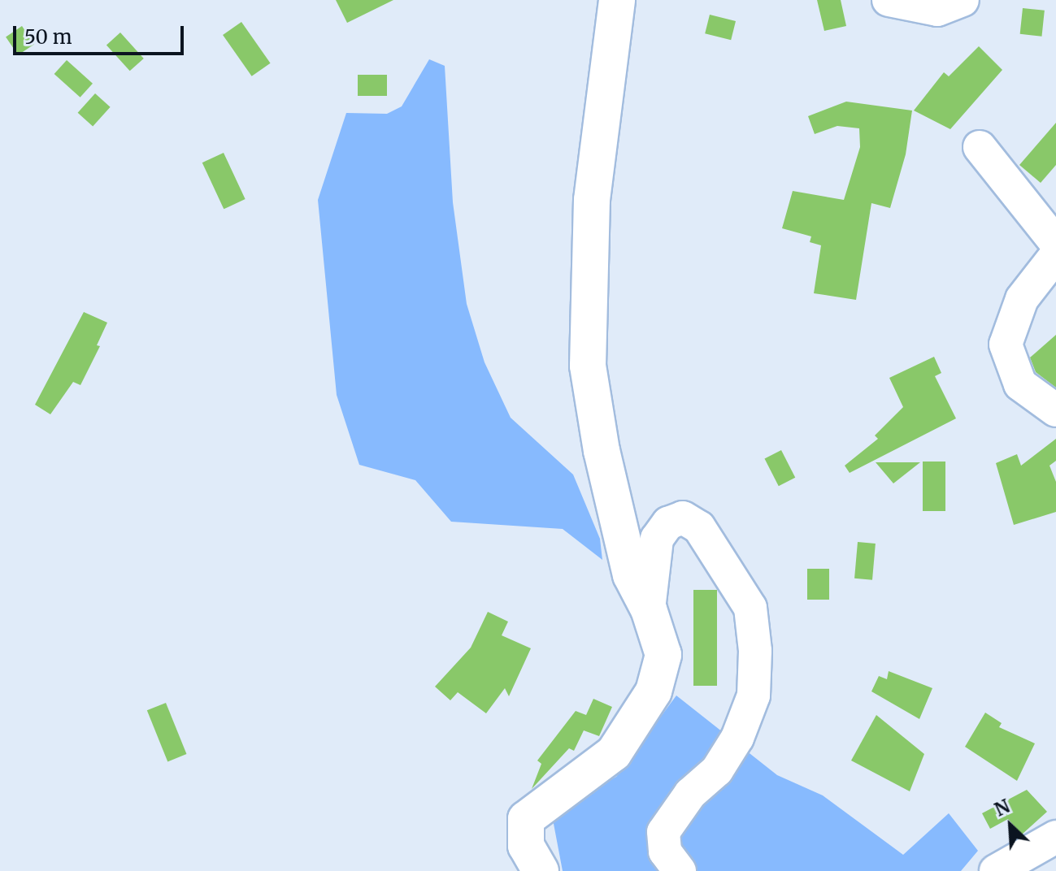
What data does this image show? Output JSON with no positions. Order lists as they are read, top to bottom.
{
  "scale_bar": "50 m",
  "north": "top left"
}
